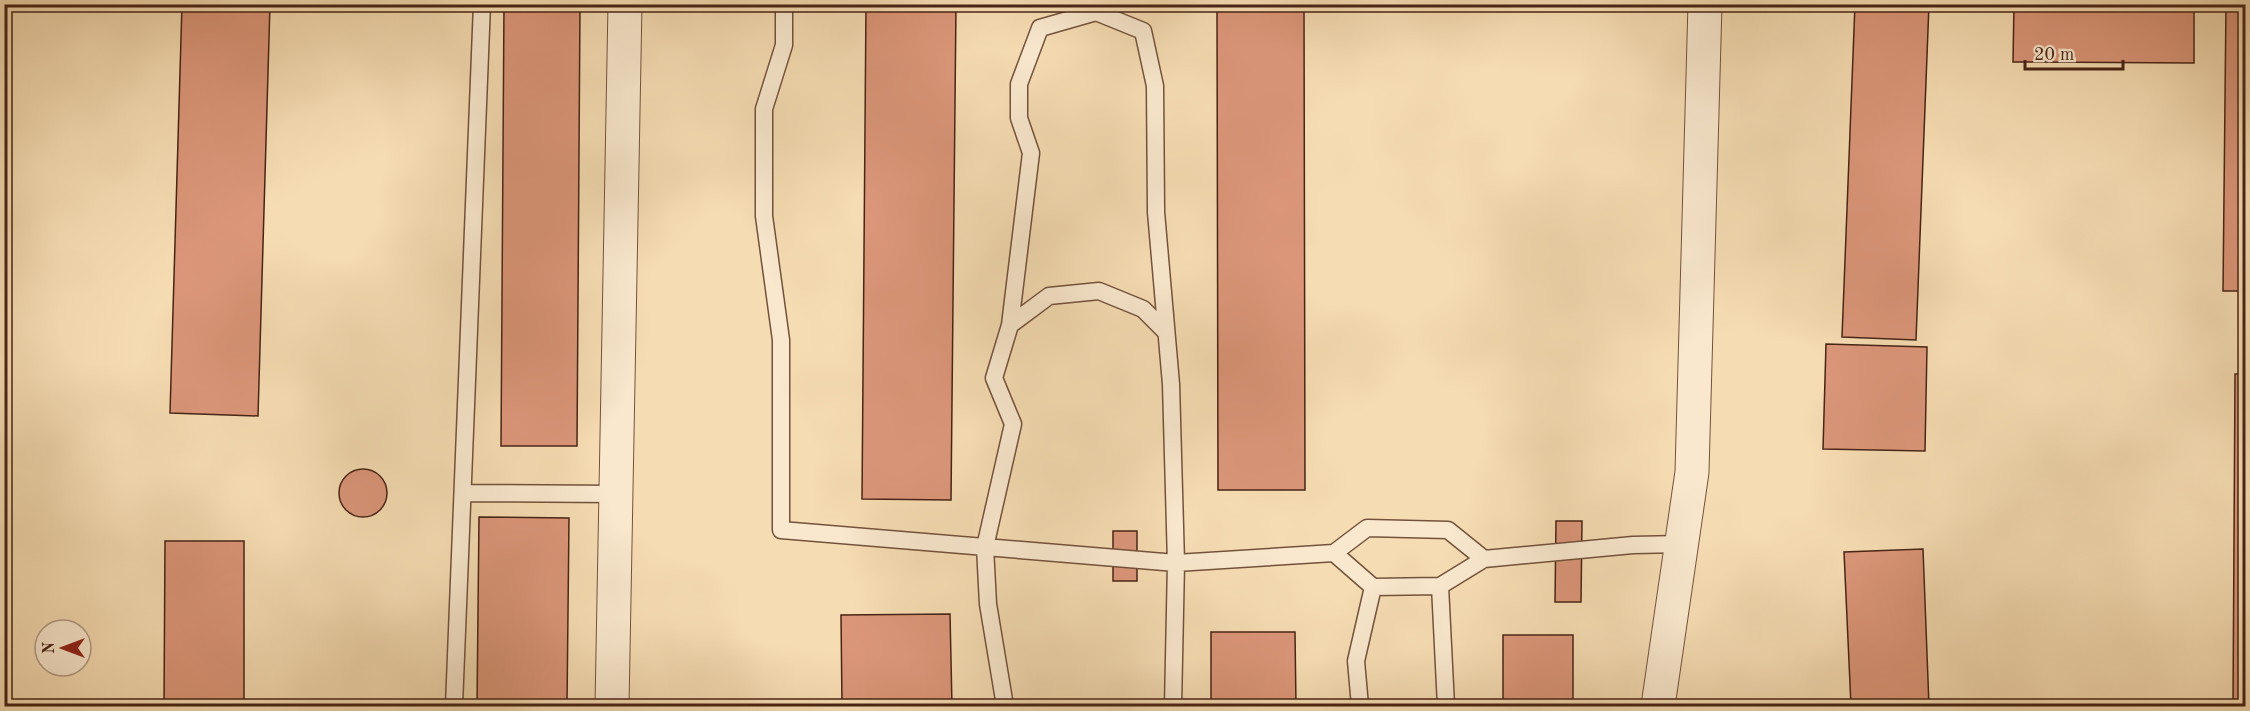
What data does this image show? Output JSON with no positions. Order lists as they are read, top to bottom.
{
  "scale_bar": "20 m",
  "north": "left"
}
